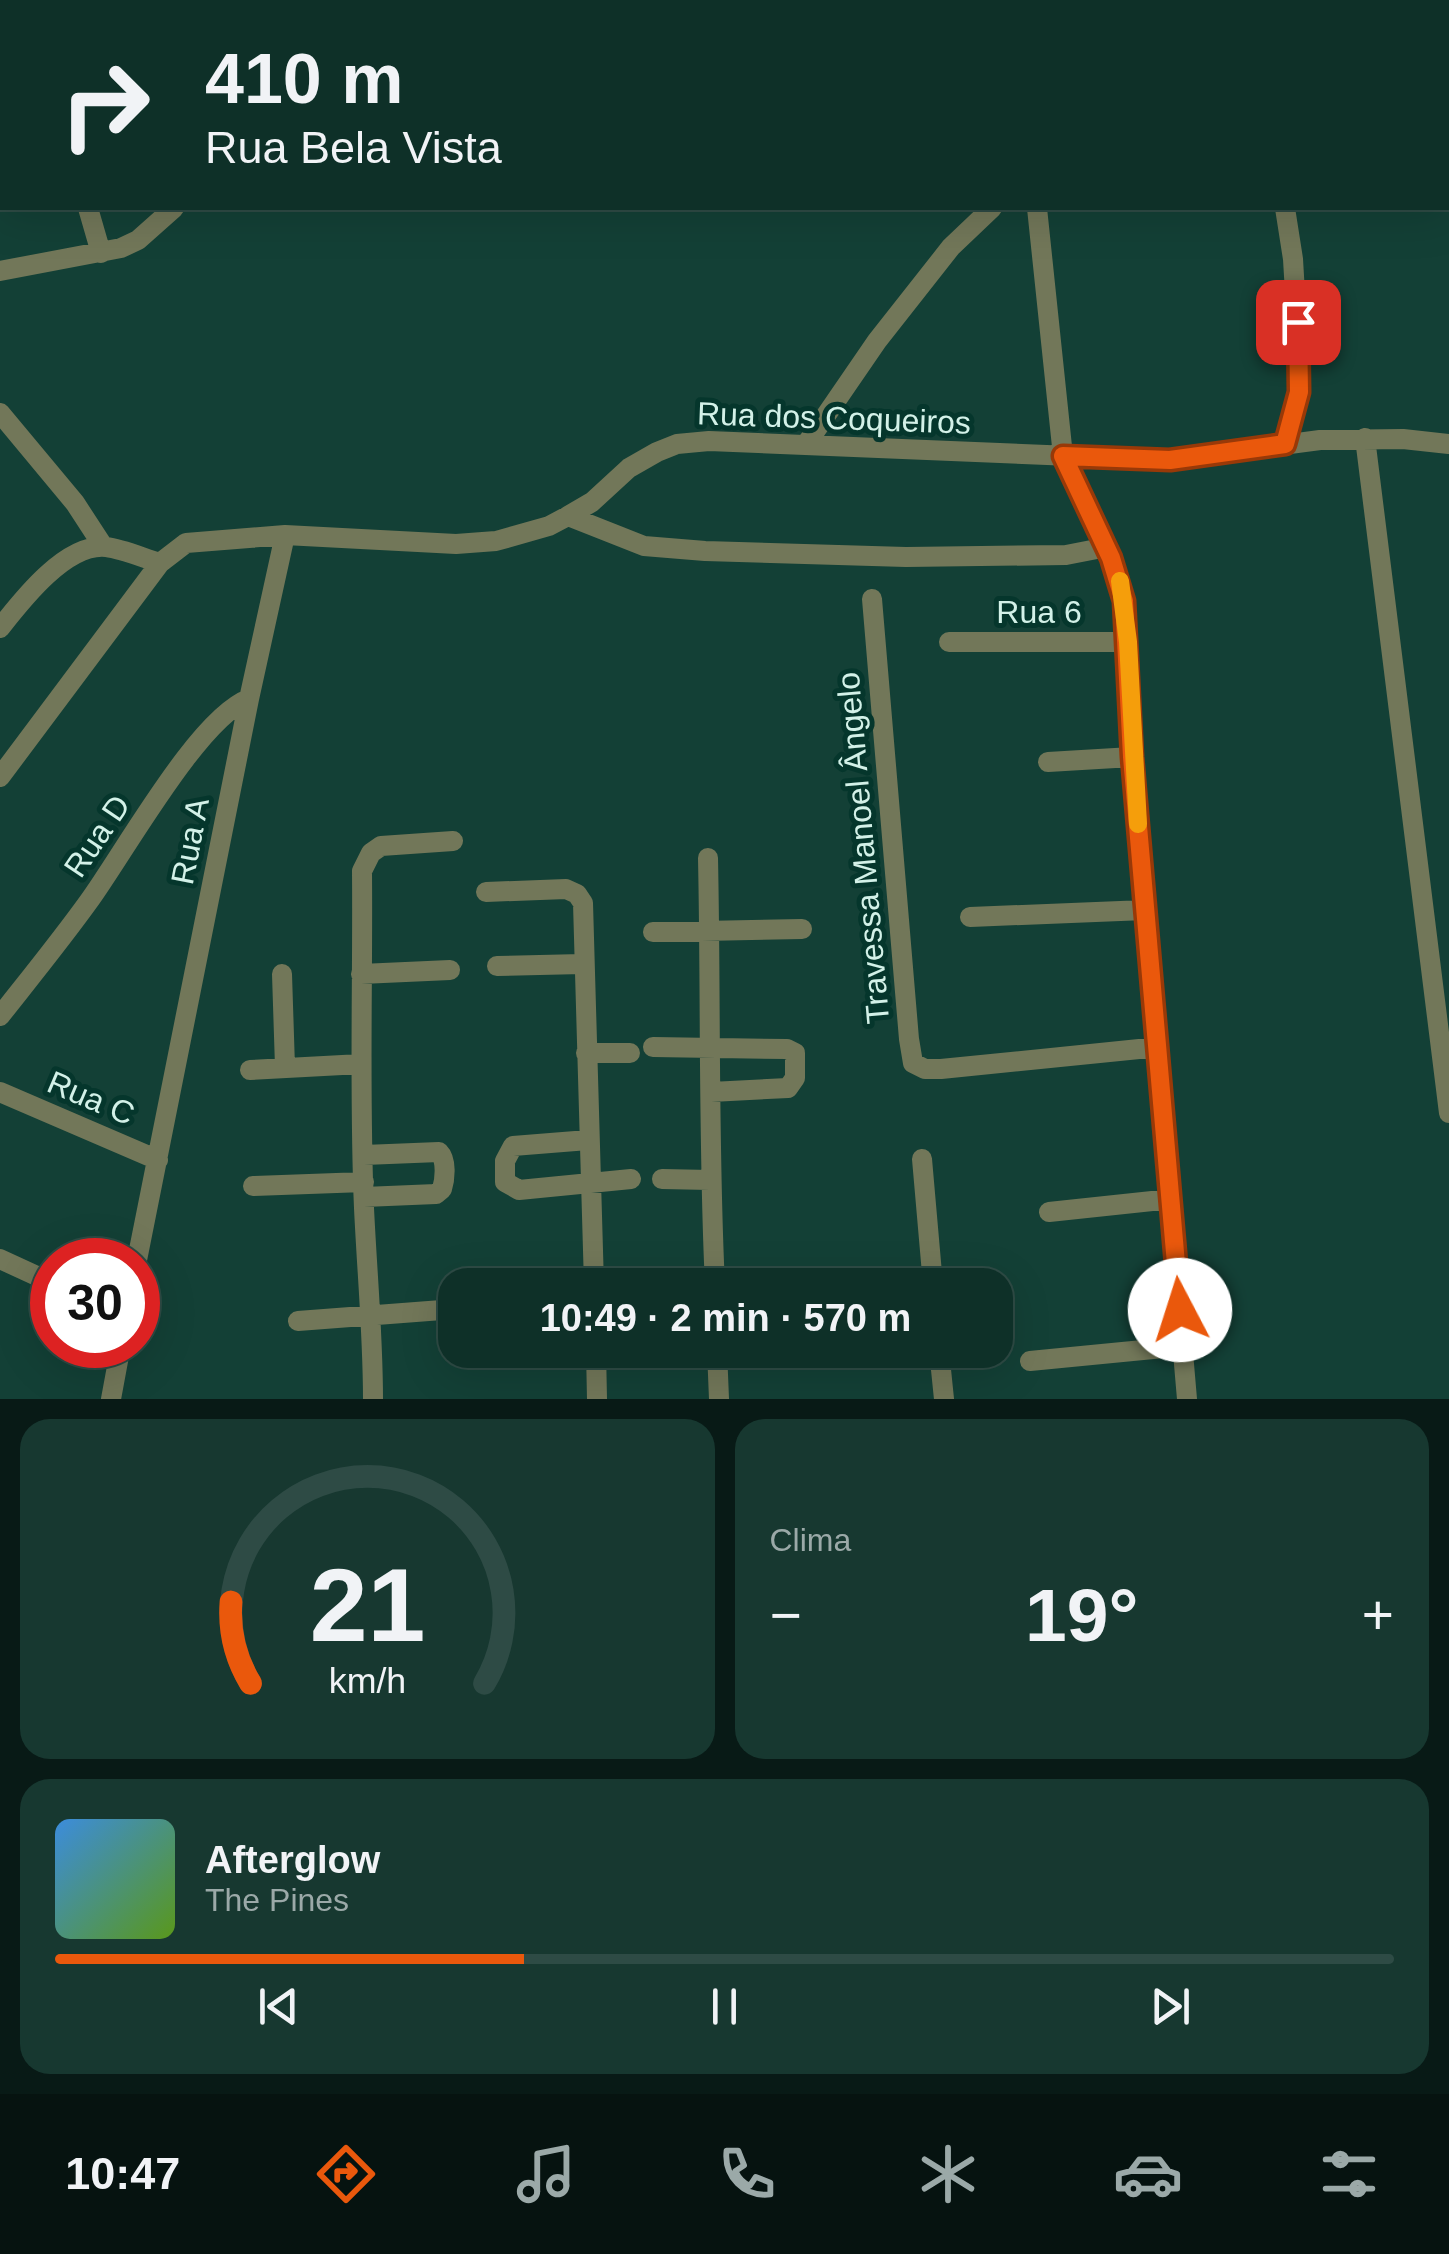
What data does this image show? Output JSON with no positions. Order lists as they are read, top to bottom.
{
  "streets": {
    "street": [
      "Rua dos Coqueiros",
      "Rua 6",
      "Rua D",
      "Rua A",
      "Travessa Manoel Ângelo",
      "Rua C"
    ]
  },
  "crossings": [
    ["Rua dos Coqueiros", "Rua A"],
    ["Rua D", "Rua A"],
    ["Rua A", "Rua C"]
  ],
  "page": {
    "turn": ["410 m", "Rua Bela Vista"],
    "limit": "30",
    "trip": "10:49 · 2 min · 570 m",
    "tile": "Clima",
    "heat": ["−", "19°", "+"],
    "song": ["Afterglow", "The Pines"],
    "tabs": "10:47",
    "gauge": ["21", "km/h"]
  }
}
